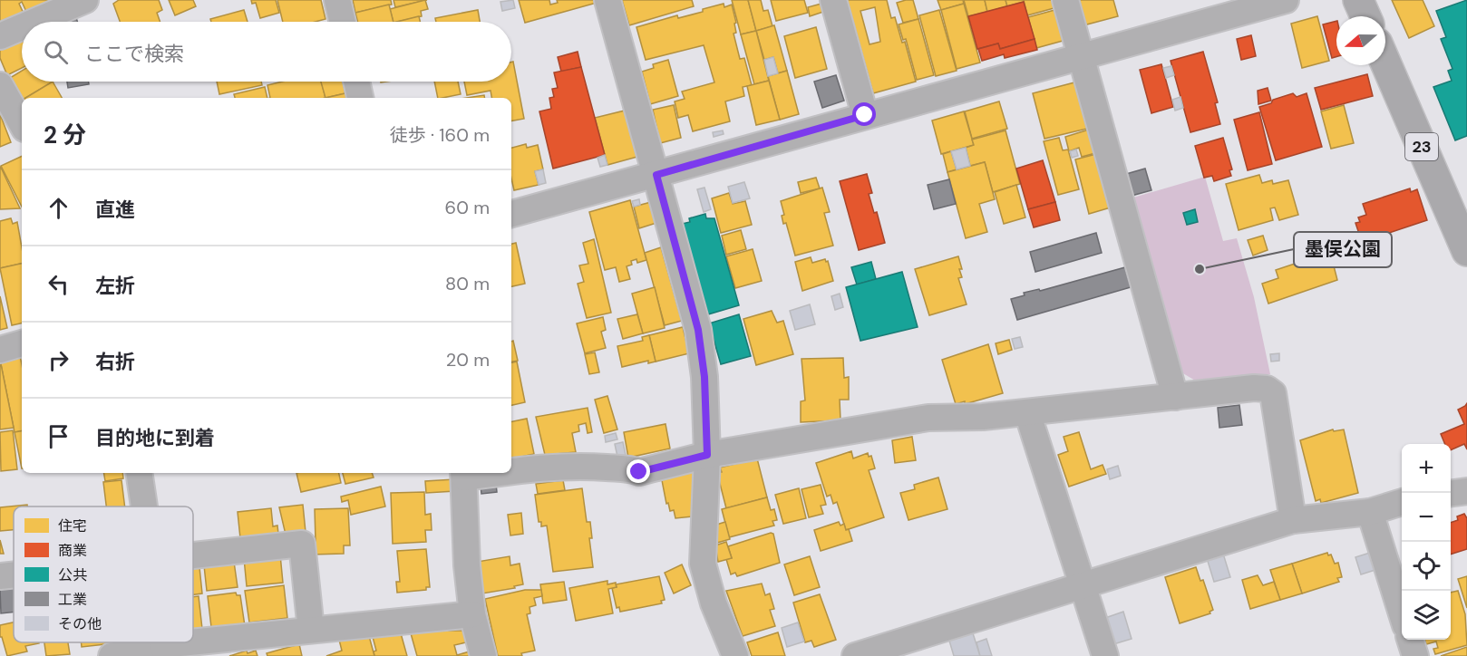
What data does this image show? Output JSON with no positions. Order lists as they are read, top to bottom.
{
  "streets": {
    "main road": ["23"]
  },
  "places": ["墨俣公園"],
  "legend": [
    "住宅",
    "商業",
    "公共",
    "工業",
    "その他"
  ],
  "north": "left",
  "page": {
    "search": "ここで検索",
    "heading": ["2 分", "徒歩 · 160 m"],
    "list": [
      ["直進", "60 m"],
      ["左折", "80 m"],
      ["右折", "20 m"],
      "目的地に到着"
    ],
    "map_buttons": ["+", "−"]
  }
}
